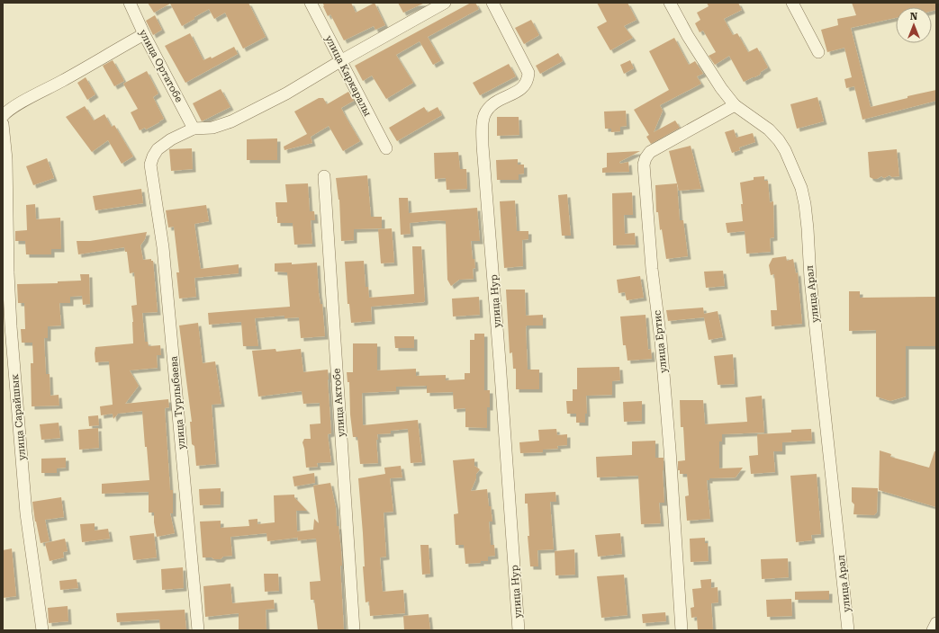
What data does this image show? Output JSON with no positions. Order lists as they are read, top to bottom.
{
  "streets": {
    "street": [
      "улица Ортатобе",
      "улица Каркаралы",
      "улица Арал",
      "улица Нур",
      "улица Ертис",
      "улица Турлыбаева",
      "улица Актобе",
      "улица Сарайшык"
    ]
  },
  "crossings": [
    ["улица Ортатобе", "улица Турлыбаева"],
    ["улица Арал", "улица Ертис"]
  ],
  "north": "top"
}
